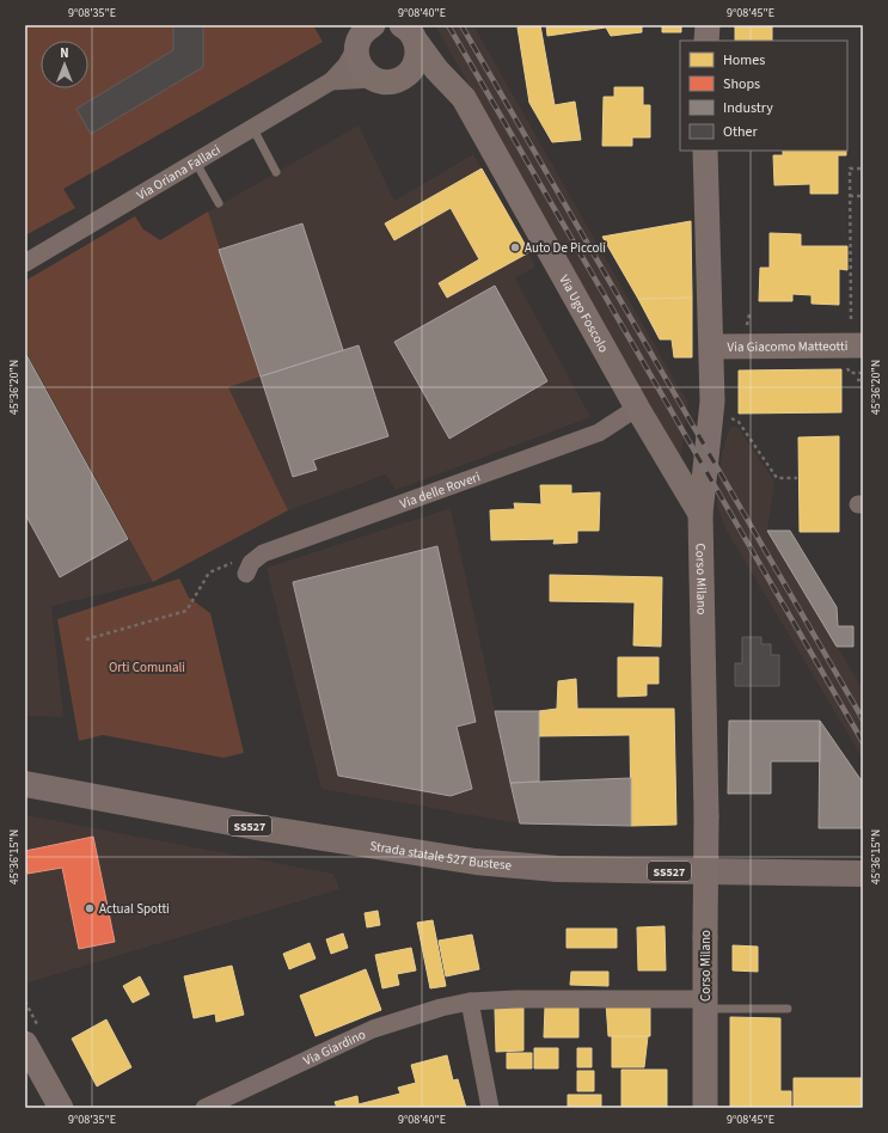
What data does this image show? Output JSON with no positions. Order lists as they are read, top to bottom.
{
  "streets": {
    "main road": ["SS527", "Strada statale 527 Bustese"],
    "street": [
      "Via Oriana Fallaci",
      "Via Ugo Foscolo",
      "Via Giacomo Matteotti",
      "Via delle Roveri",
      "Corso Milano",
      "Via Giardino"
    ]
  },
  "crossings": [
    ["Via Ugo Foscolo", "Via delle Roveri"],
    ["Via Ugo Foscolo", "Corso Milano"],
    ["Via Giacomo Matteotti", "Corso Milano"],
    ["Corso Milano", "Via Giardino"]
  ],
  "parks": ["Orti Comunali"],
  "places": ["Auto De Piccoli", "Actual Spotti"],
  "legend": [
    "Homes",
    "Shops",
    "Industry",
    "Other"
  ],
  "north": "top",
  "coordinates": [
    "9°08'35\"E",
    "9°08'40\"E",
    "9°08'45\"E",
    "45°36'20\"N",
    "45°36'15\"N"
  ]
}
